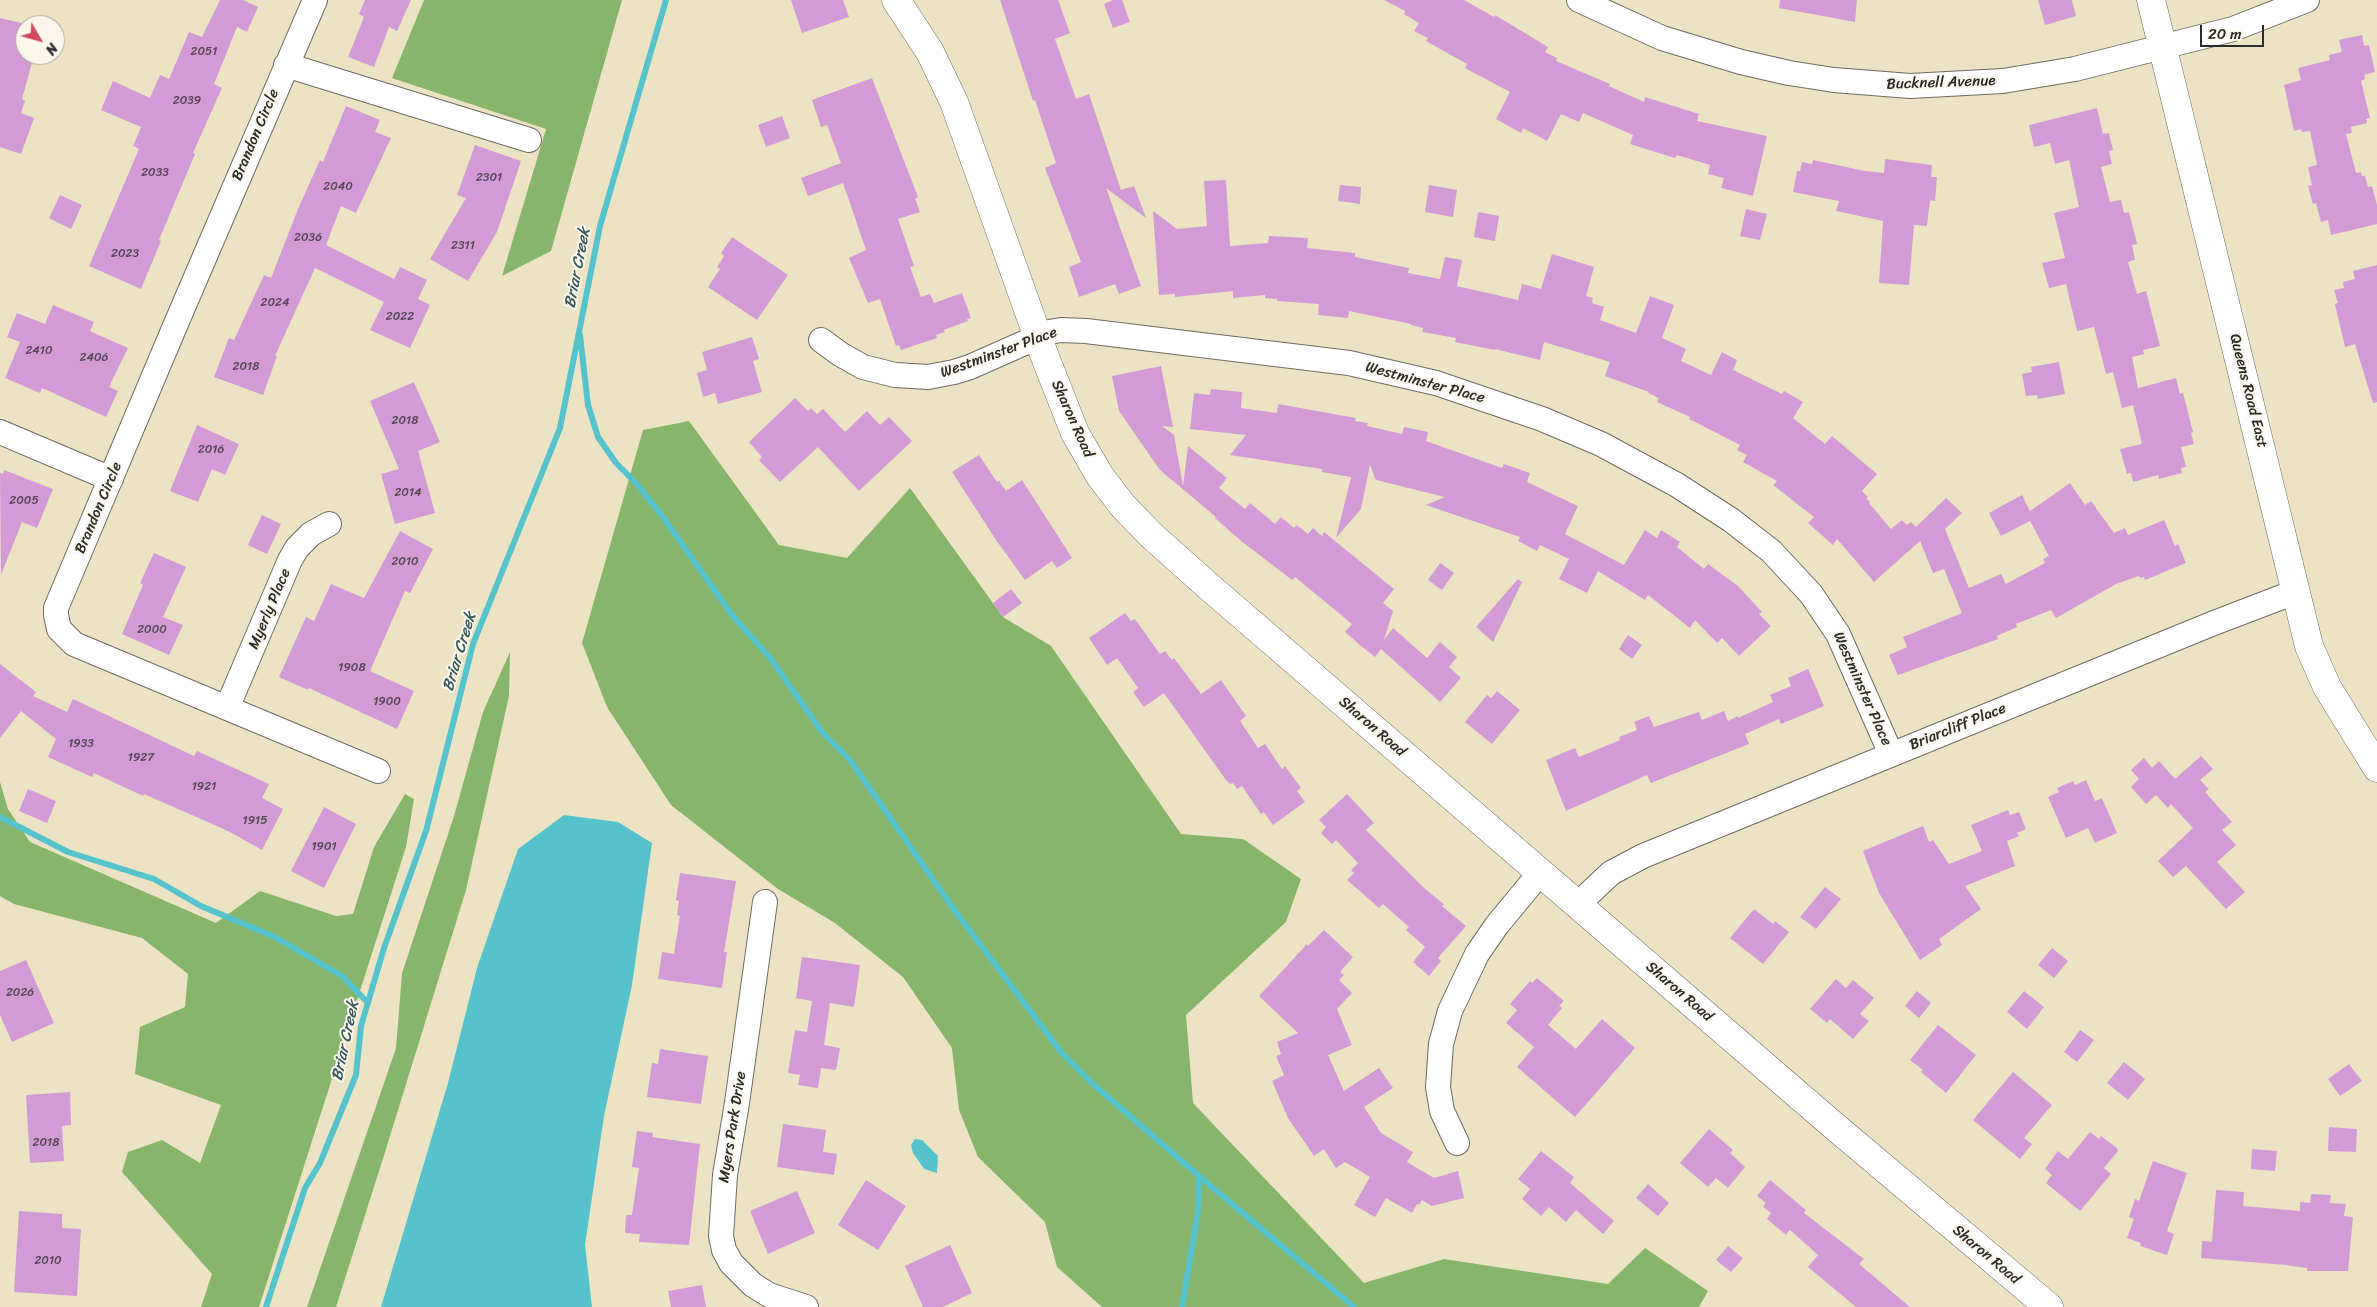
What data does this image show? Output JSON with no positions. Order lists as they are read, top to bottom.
{
  "streets": {
    "street": [
      "Bucknell Avenue",
      "Brandon Circle",
      "Westminster Place",
      "Queens Road East",
      "Sharon Road",
      "Myerly Place",
      "Briarcliff Place",
      "Myers Park Drive"
    ]
  },
  "crossings": [
    ["Bucknell Avenue", "Queens Road East"],
    ["Brandon Circle", "Myerly Place"],
    ["Westminster Place", "Sharon Road"],
    ["Westminster Place", "Briarcliff Place"],
    ["Queens Road East", "Briarcliff Place"],
    ["Sharon Road", "Briarcliff Place"]
  ],
  "water": ["Briar Creek"],
  "house_numbers": [
    "2051",
    "2039",
    "2033",
    "2301",
    "2040",
    "2036",
    "2311",
    "2023",
    "2024",
    "2022",
    "2410",
    "2406",
    "2018",
    "2018",
    "2016",
    "2014",
    "2005",
    "2010",
    "2000",
    "1908",
    "1900",
    "1933",
    "1927",
    "1921",
    "1915",
    "1901",
    "2026",
    "2018",
    "2010"
  ],
  "scale_bar": "20 m",
  "north": "bottom right"
}
